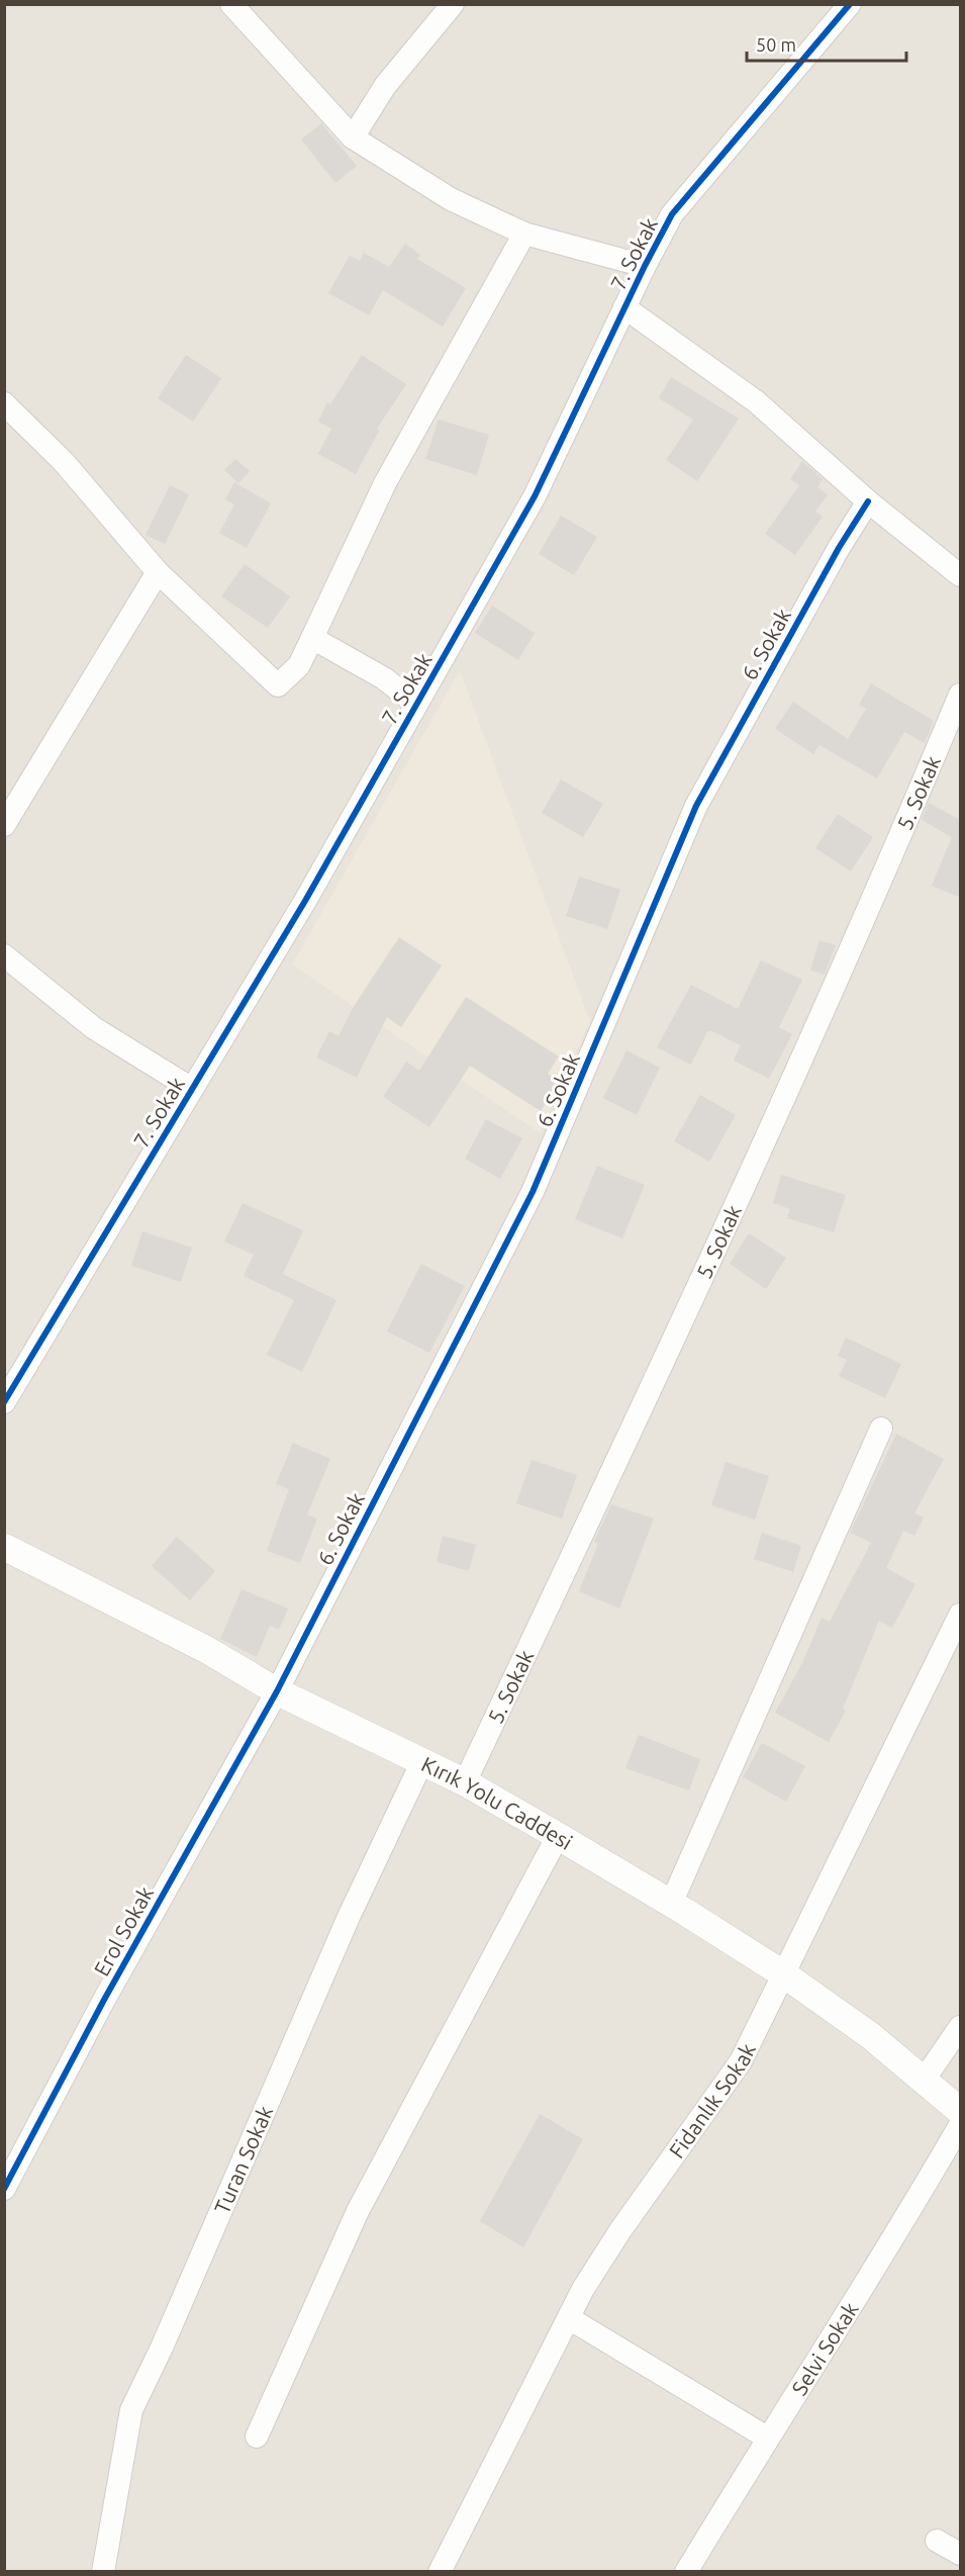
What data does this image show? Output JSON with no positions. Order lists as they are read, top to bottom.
{
  "streets": {
    "street": [
      "7. Sokak",
      "6. Sokak",
      "5. Sokak",
      "Kırık Yolu Caddesi",
      "Erol Sokak",
      "Fidanlık Sokak",
      "Turan Sokak",
      "Selvi Sokak"
    ]
  },
  "crossings": [
    ["6. Sokak", "Kırık Yolu Caddesi"],
    ["6. Sokak", "Erol Sokak"],
    ["5. Sokak", "Kırık Yolu Caddesi"],
    ["Kırık Yolu Caddesi", "Erol Sokak"],
    ["Kırık Yolu Caddesi", "Fidanlık Sokak"],
    ["Kırık Yolu Caddesi", "Turan Sokak"]
  ],
  "scale_bar": "50 m"
}
